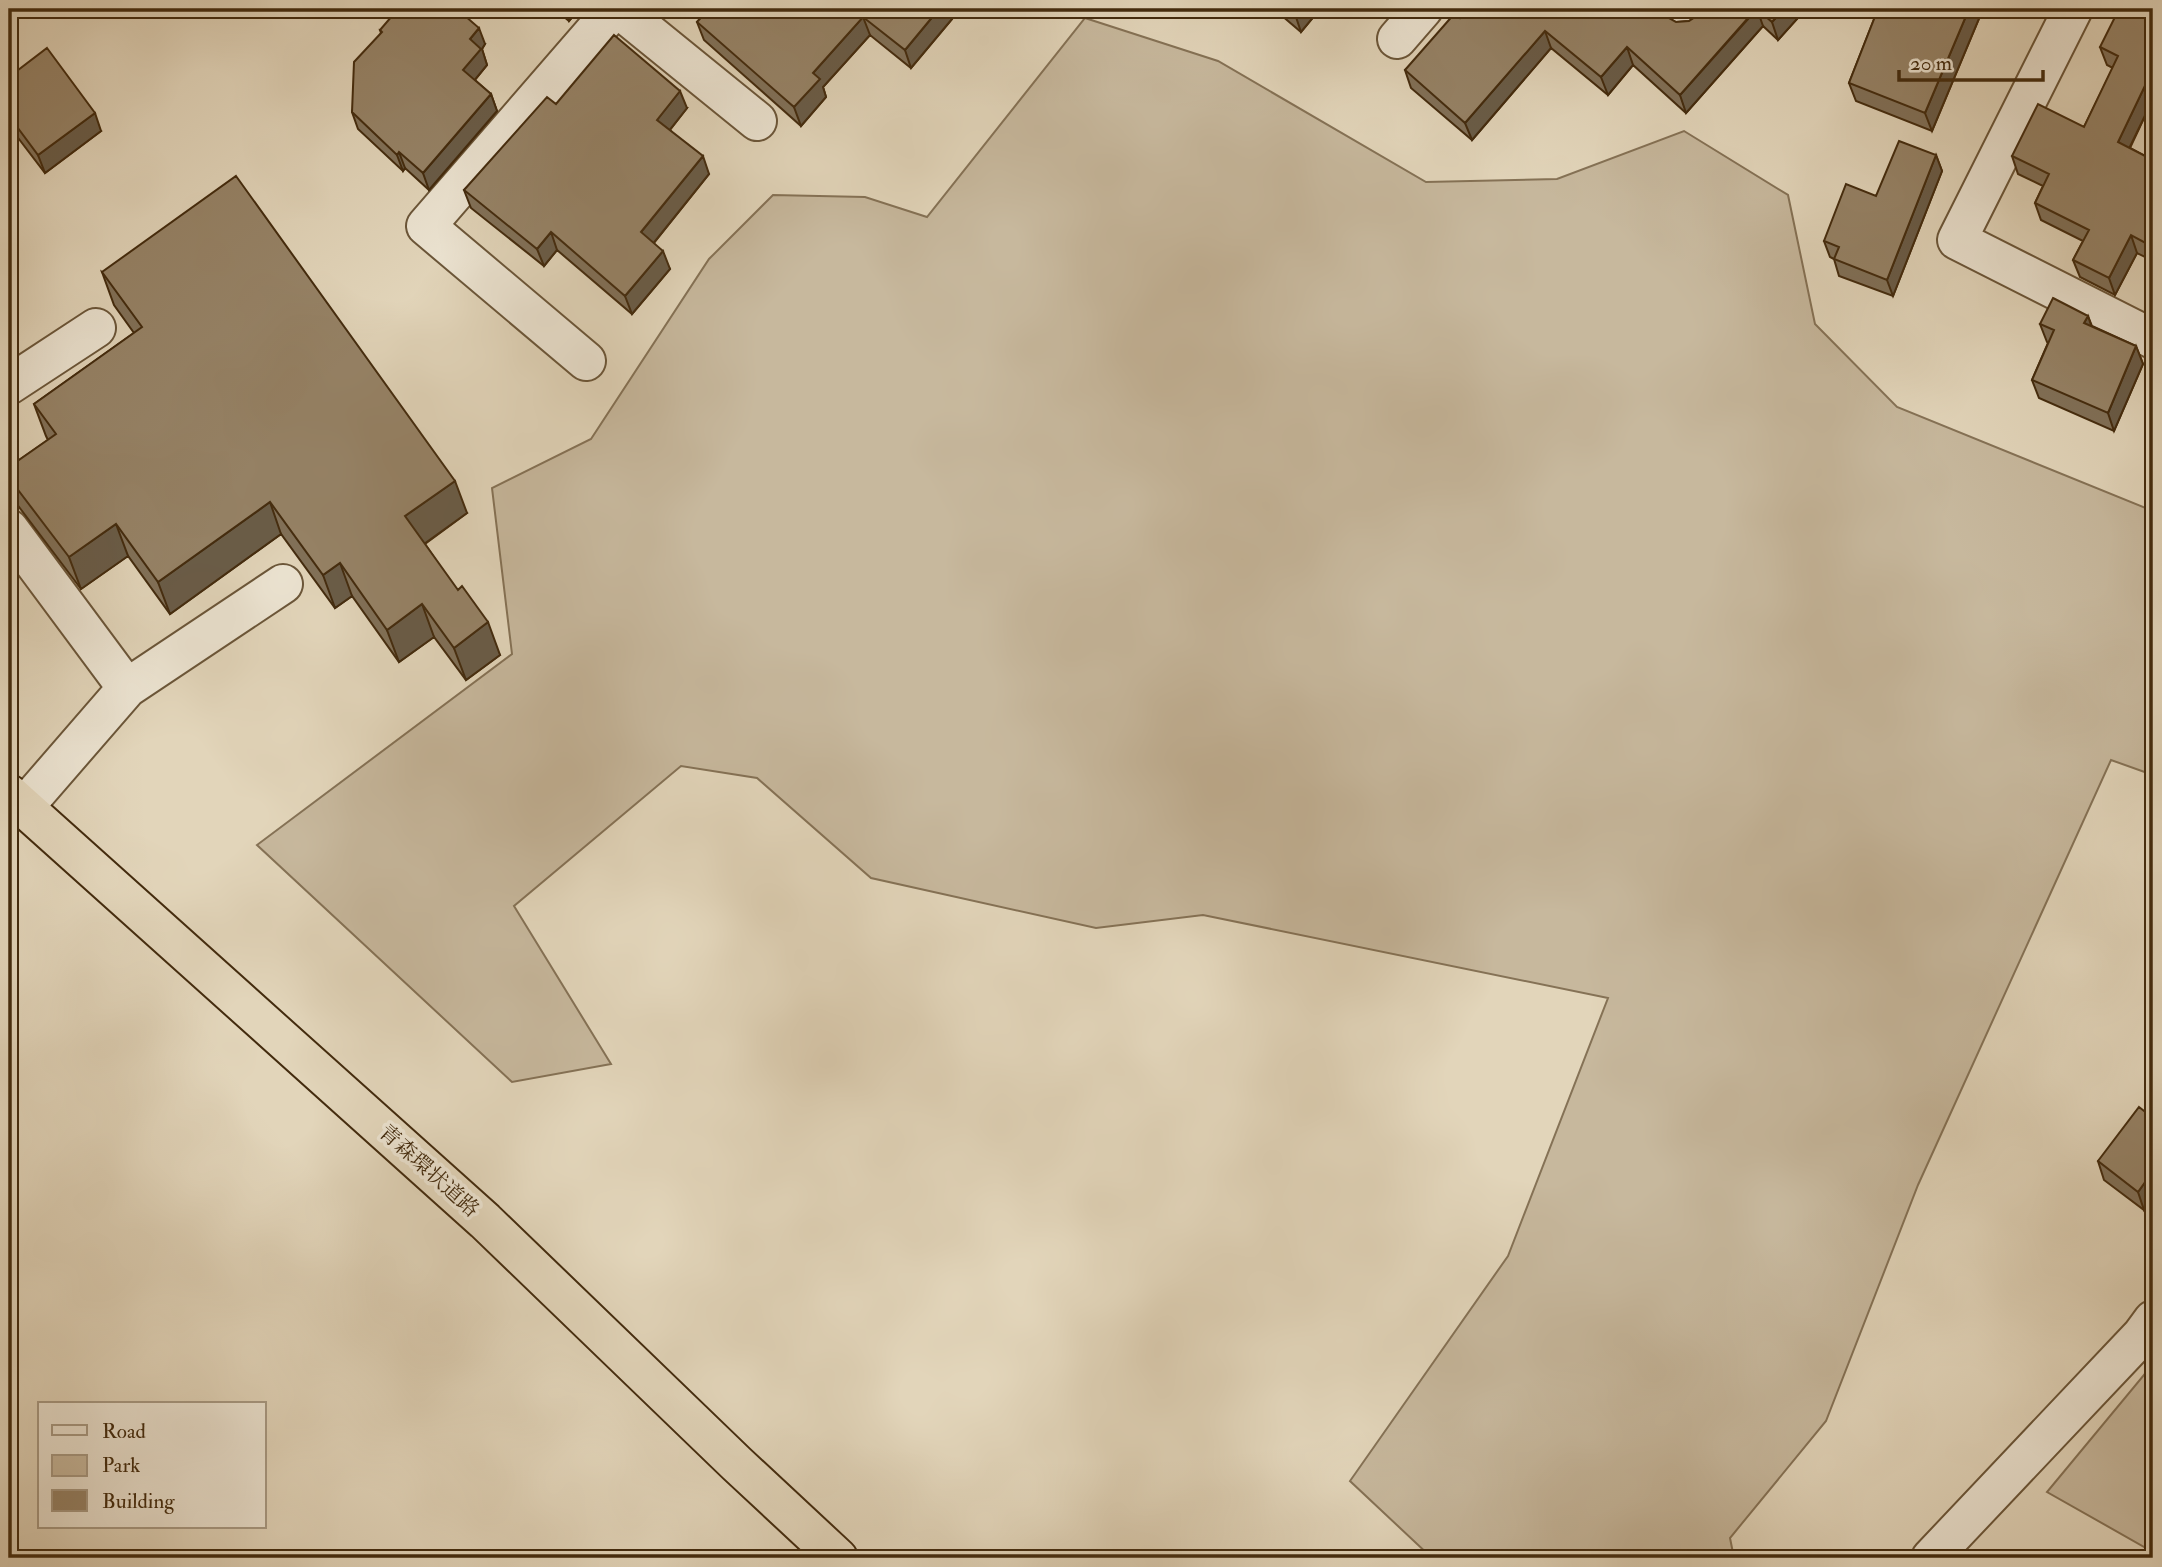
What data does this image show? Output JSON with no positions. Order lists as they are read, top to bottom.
{
  "streets": {
    "highway": ["青森環状道路"]
  },
  "legend": ["Road", "Park", "Building"],
  "scale_bar": "20 m"
}
